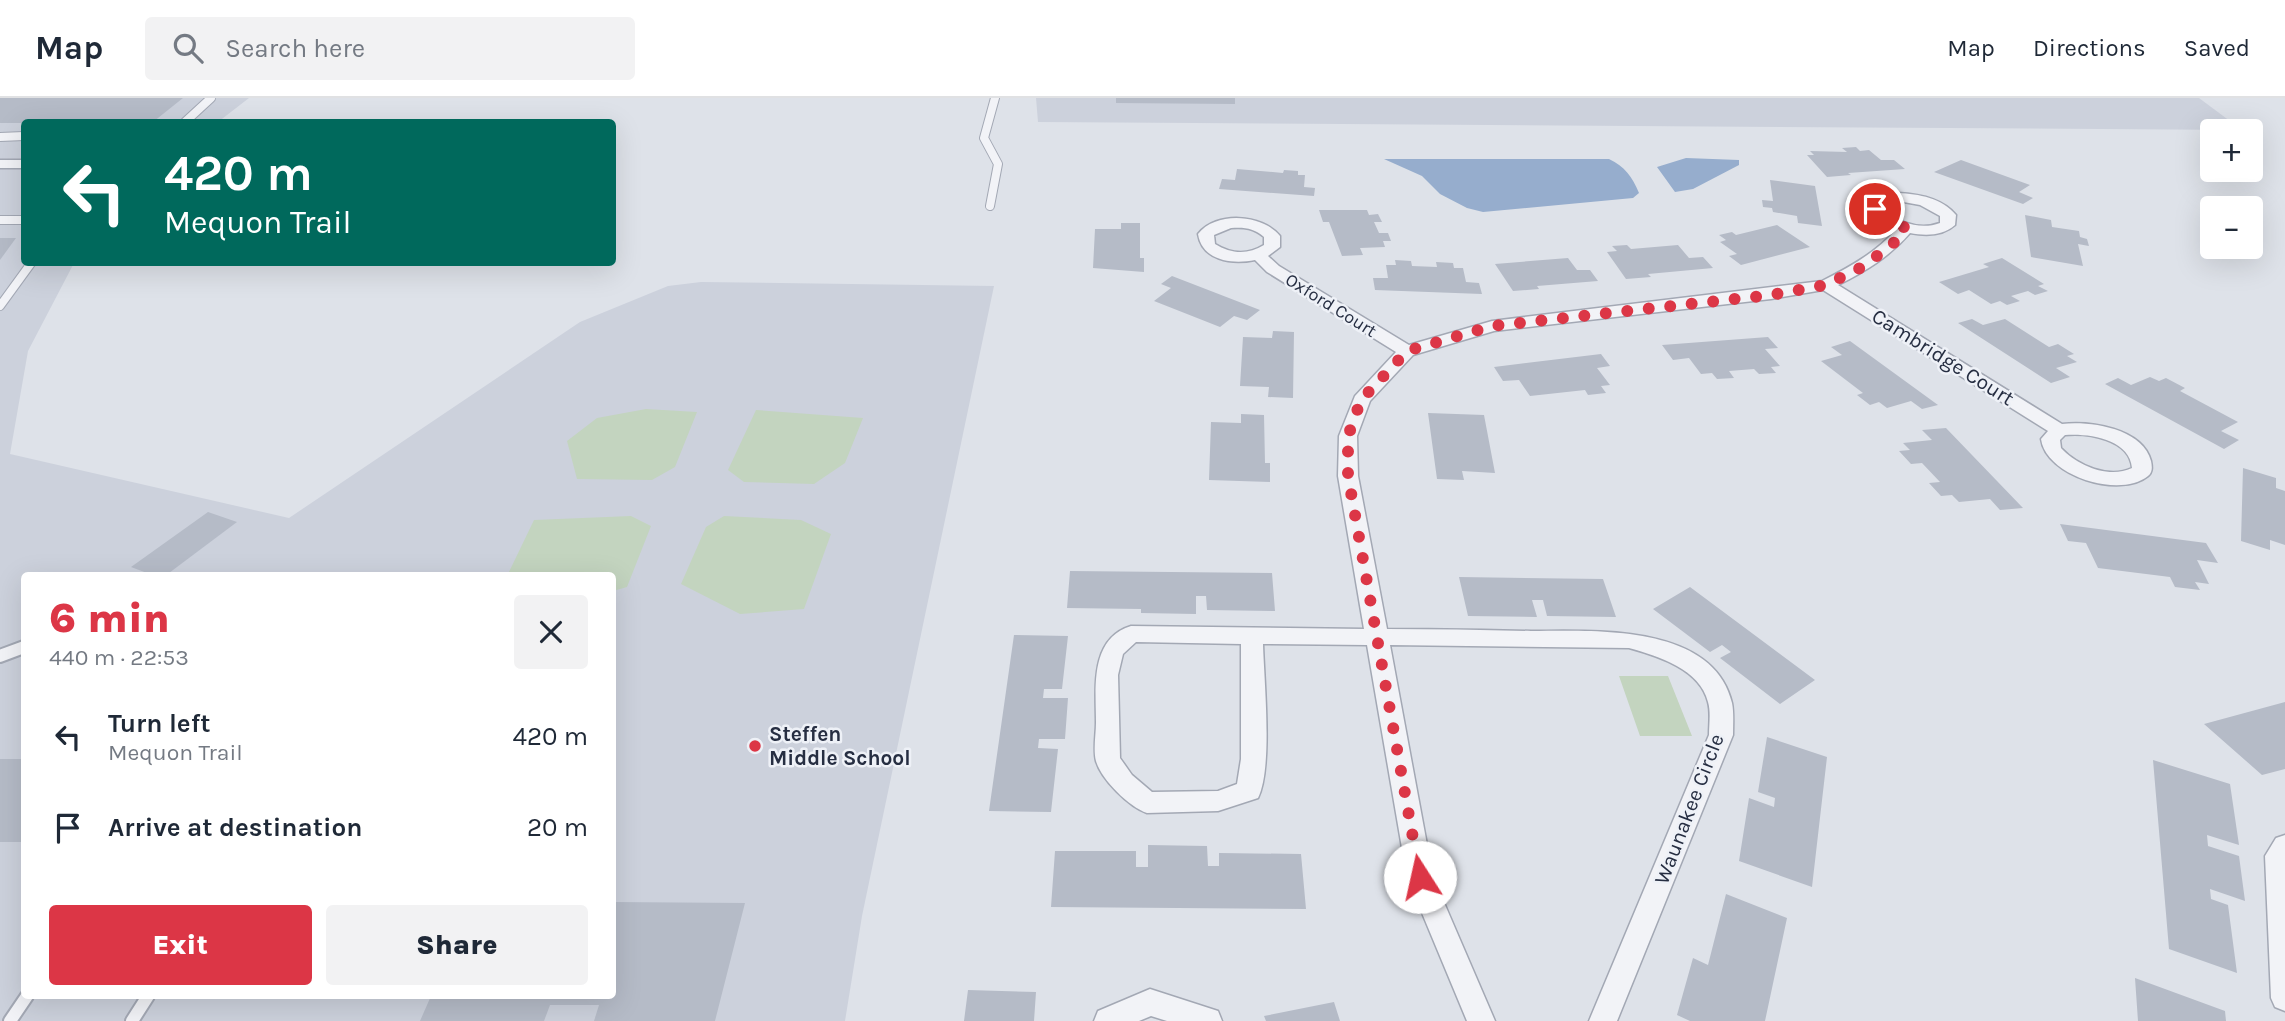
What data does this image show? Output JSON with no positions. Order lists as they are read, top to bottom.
{
  "streets": {
    "street": ["Oxford Court", "Cambridge Court", "Waunakee Circle"]
  },
  "places": ["Steffen Middle School"],
  "page": {
    "header": "Map",
    "search": "Search here",
    "nav": ["Map", "Directions", "Saved"],
    "map_buttons": ["+", "−"],
    "turn": ["420 m", "Mequon Trail"],
    "heading": ["6 min", "440 m · 22:53"],
    "list": [
      {
        "name": "Turn left",
        "note": "Mequon Trail",
        "value": "420 m"
      },
      {
        "name": "Arrive at destination",
        "value": "20 m"
      }
    ],
    "buttons": ["Exit", "Share"]
  }
}
